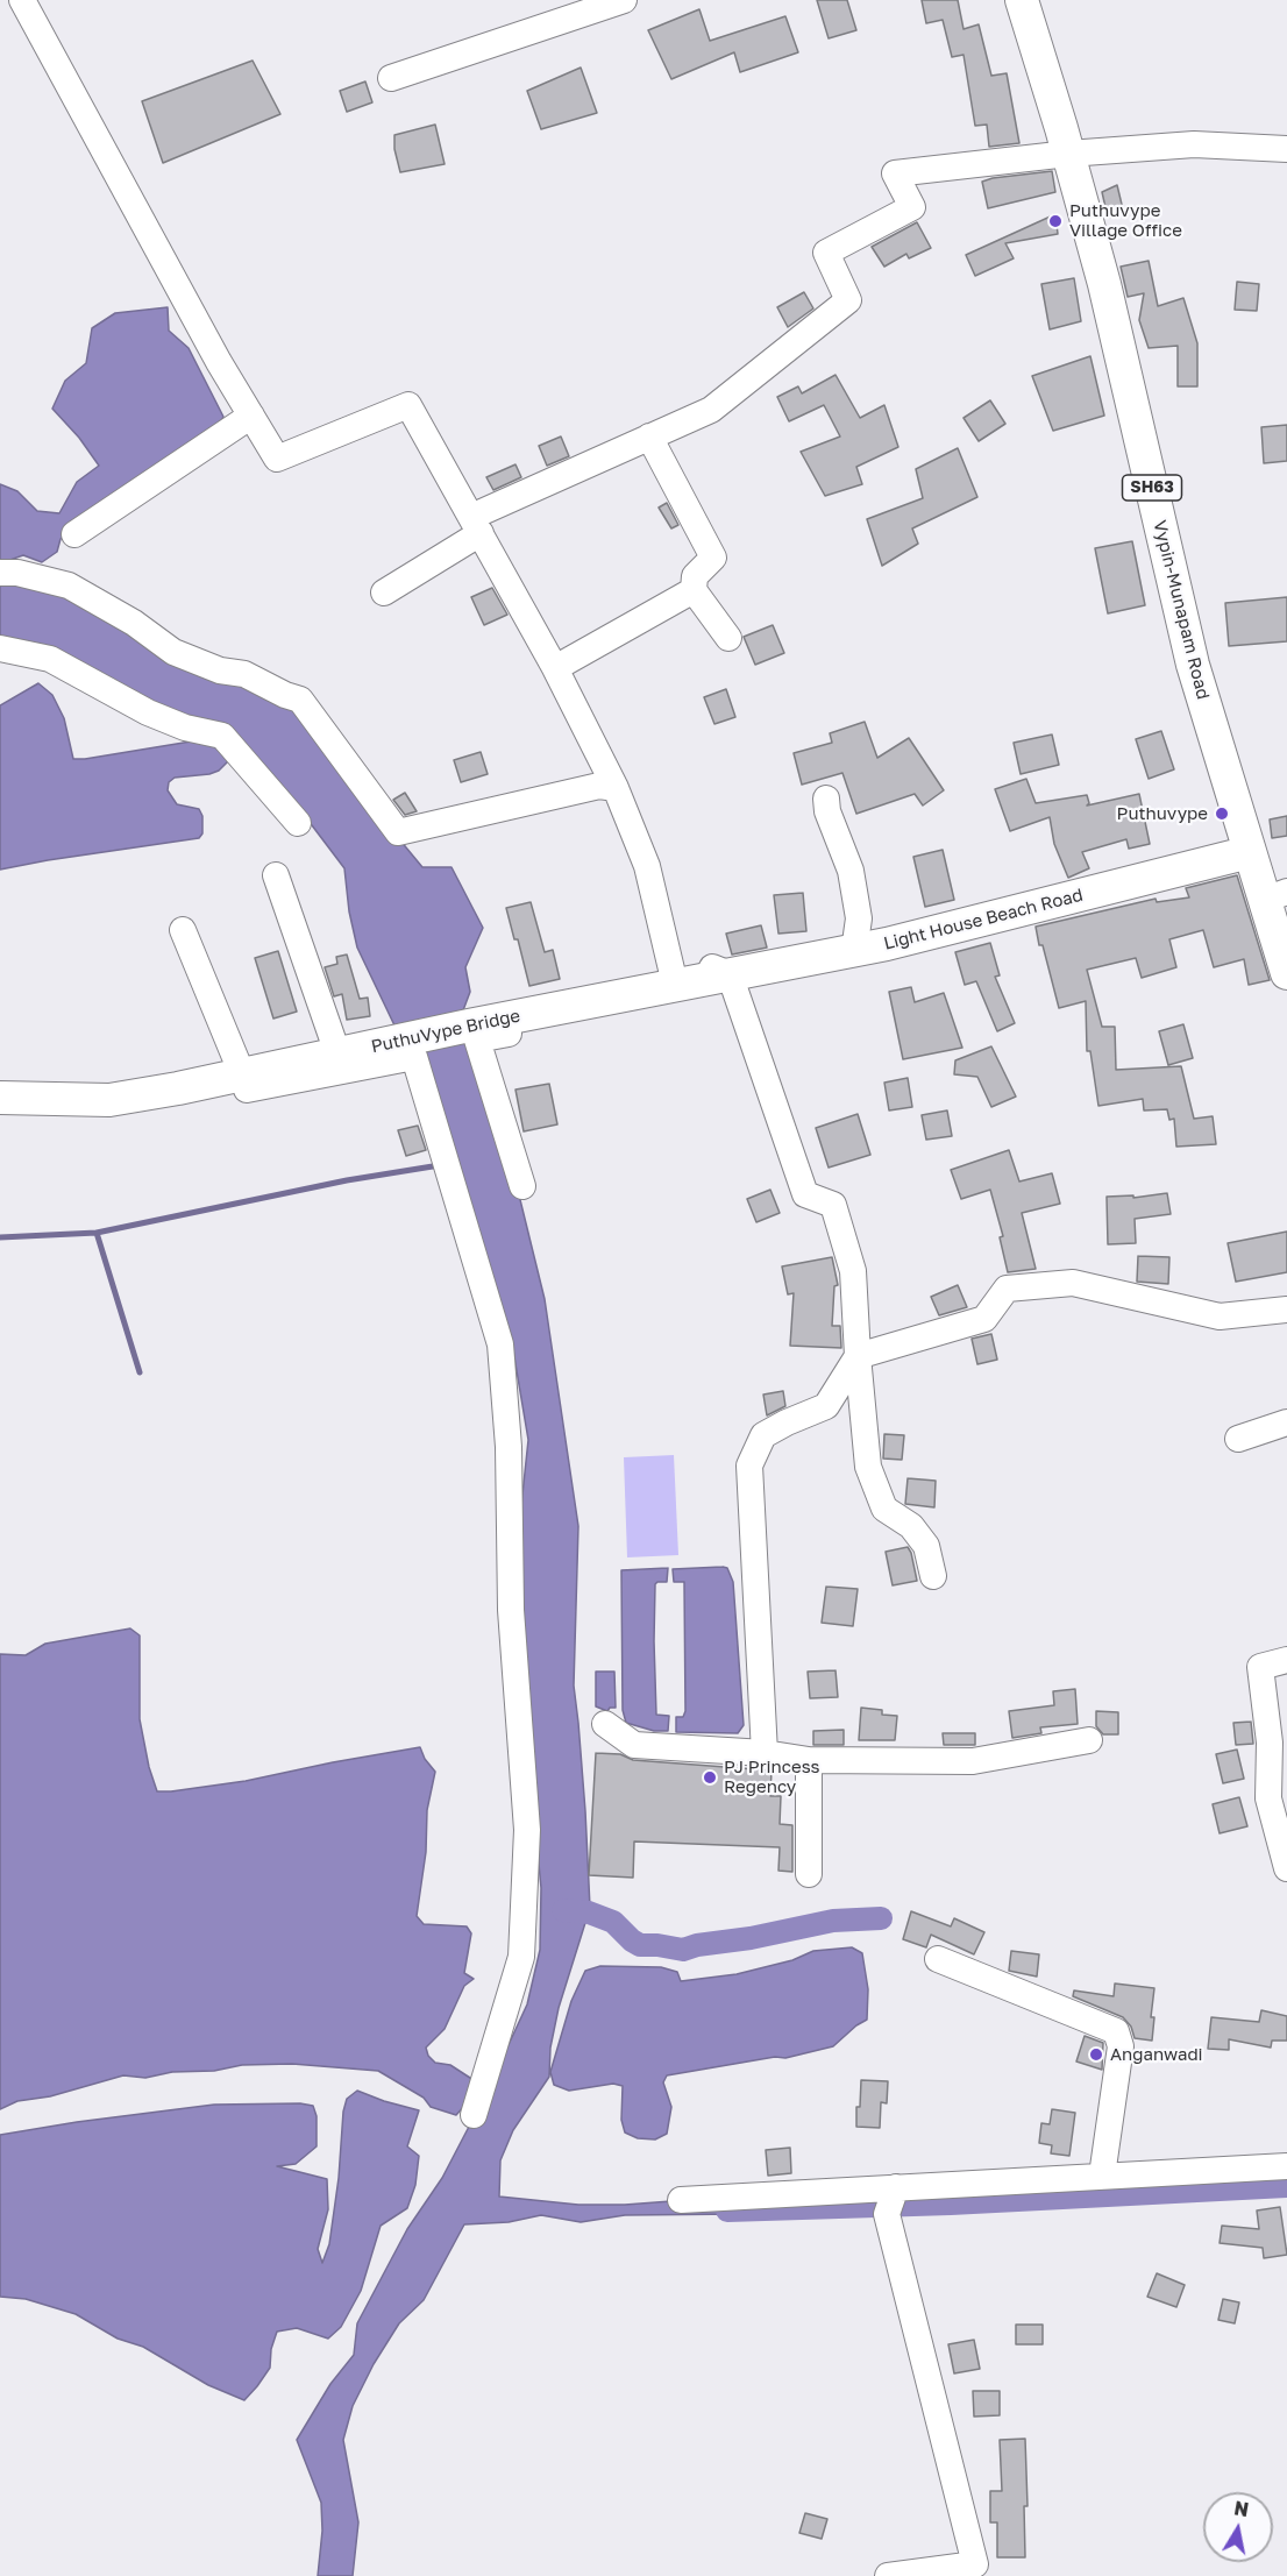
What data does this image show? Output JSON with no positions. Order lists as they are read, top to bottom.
{
  "streets": {
    "main road": [
      "SH63",
      "Vypin-Munapam Road",
      "Light House Beach Road",
      "PuthuVype Bridge"
    ]
  },
  "crossings": [
    ["Vypin-Munapam Road", "Light House Beach Road"],
    ["Light House Beach Road", "PuthuVype Bridge"]
  ],
  "places": [
    "Puthuvype Village Office",
    "Puthuvype",
    "PJ Princess Regency",
    "Anganwadi"
  ],
  "north": "top"
}
